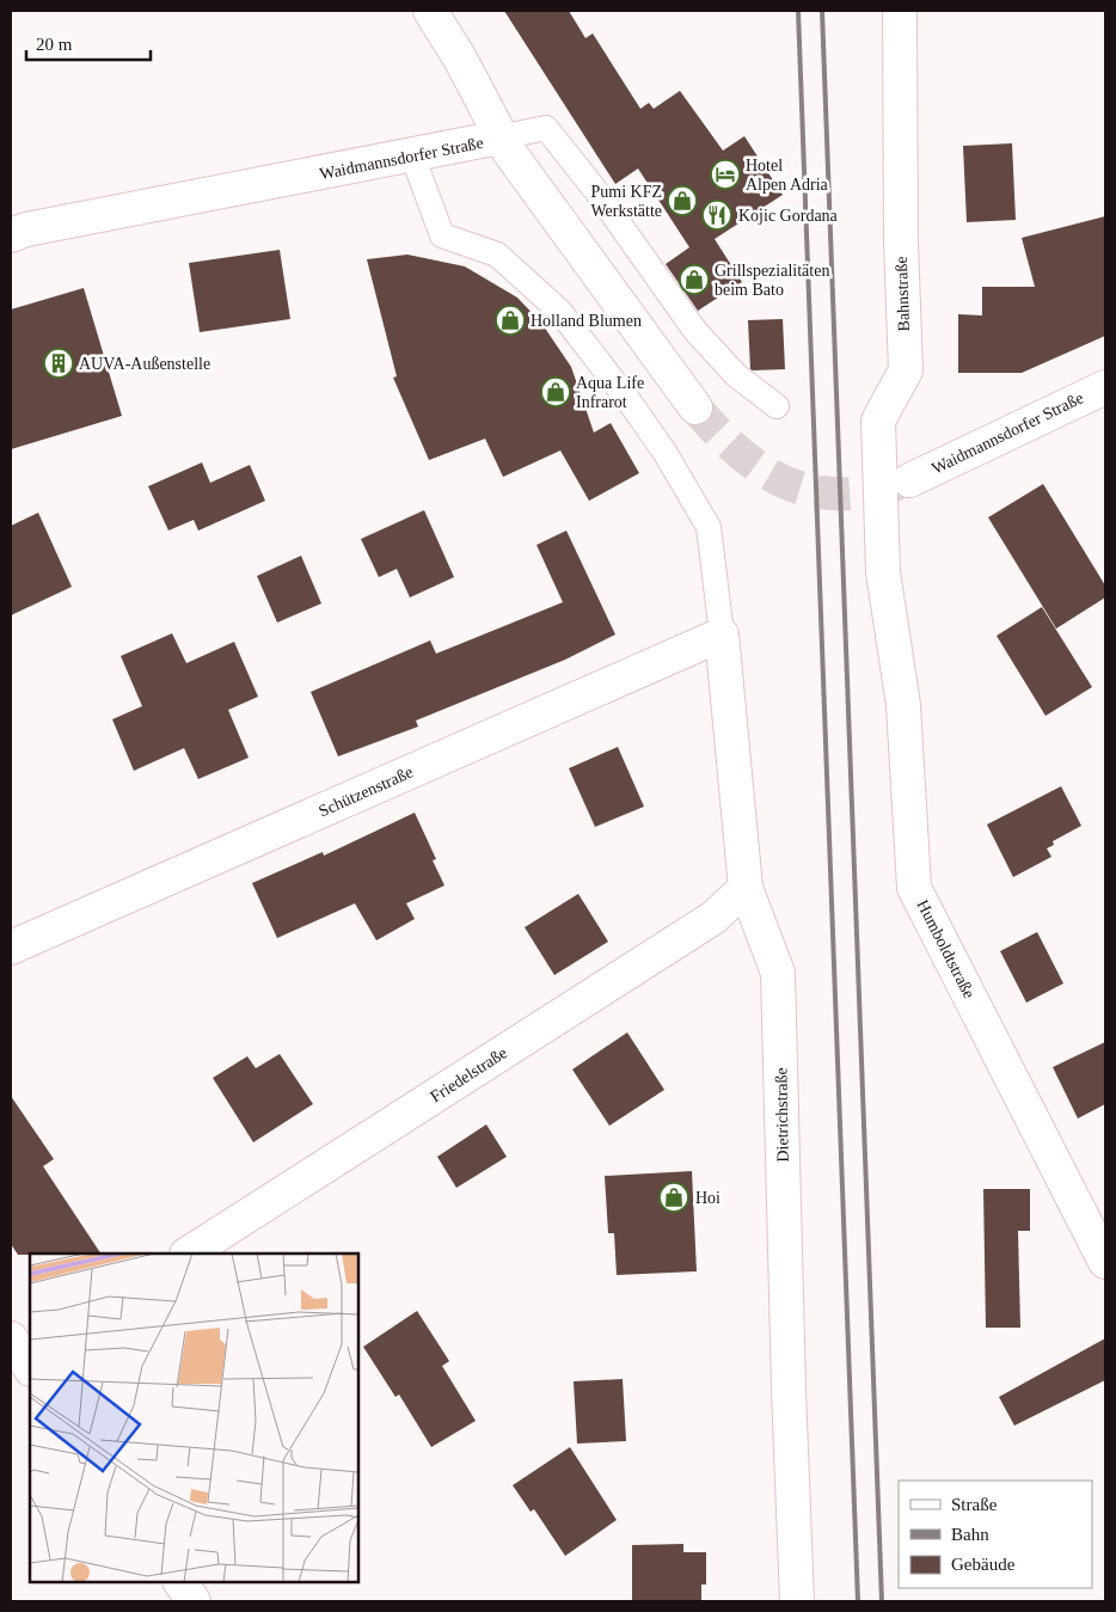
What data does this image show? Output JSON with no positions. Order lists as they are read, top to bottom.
{
  "streets": {
    "street": [
      "Waidmannsdorfer Straße",
      "Bahnstraße",
      "Schützenstraße",
      "Humboldtstraße",
      "Friedelstraße",
      "Dietrichstraße"
    ]
  },
  "crossings": [
    ["Bahnstraße", "Humboldtstraße"],
    ["Schützenstraße", "Dietrichstraße"],
    ["Friedelstraße", "Dietrichstraße"]
  ],
  "places": {
    "hotel": ["Hotel Alpen Adria"],
    "shop": [
      "Pumi KFZ Werkstätte",
      "Grillspezialitäten beim Bato",
      "Holland Blumen",
      "Aqua Life Infrarot",
      "Hoi"
    ],
    "restaurant": ["Kojic Gordana"],
    "building": ["AUVA-Außenstelle"]
  },
  "legend": ["Straße", "Bahn", "Gebäude"],
  "scale_bar": "20 m"
}
